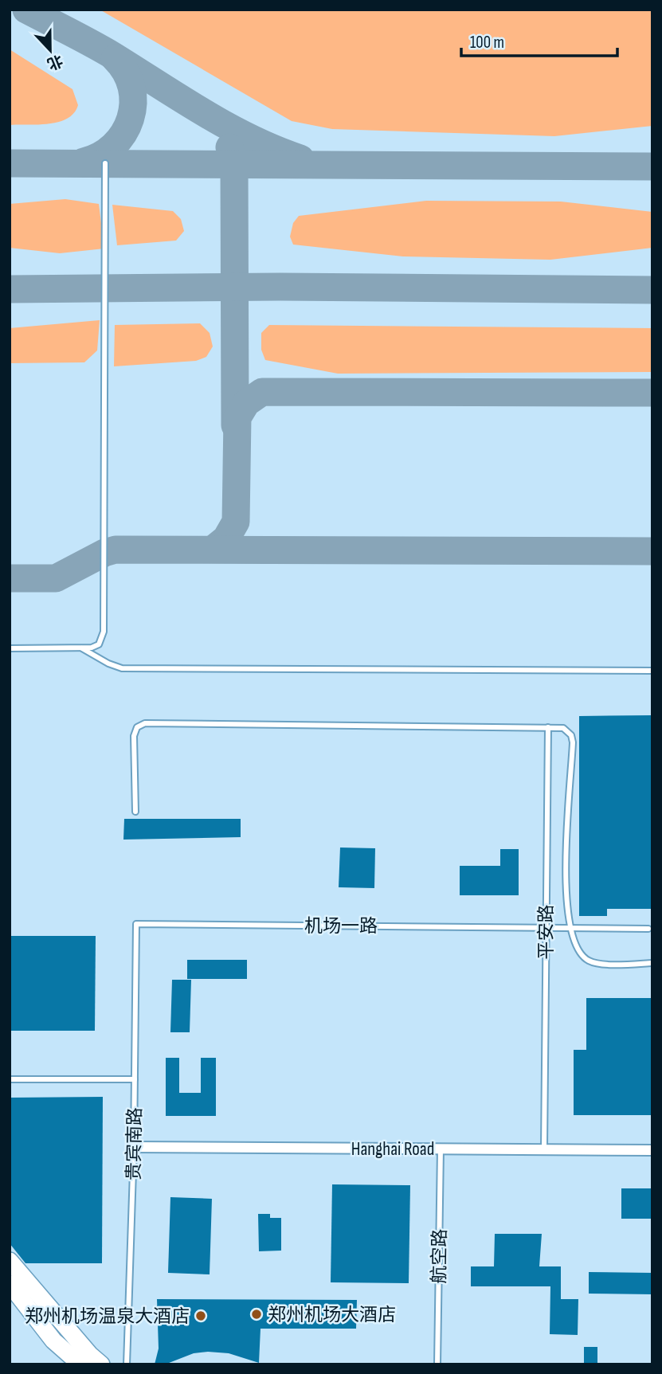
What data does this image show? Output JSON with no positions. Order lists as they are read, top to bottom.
{
  "streets": {
    "street": ["Hanghai Road"],
    "lane": [
      "机场一路",
      "平安路",
      "贵宾南路",
      "航空路"
    ]
  },
  "crossings": [
    ["机场一路", "平安路"],
    ["机场一路", "贵宾南路"],
    ["平安路", "Hanghai Road"],
    ["贵宾南路", "Hanghai Road"],
    ["Hanghai Road", "航空路"]
  ],
  "places": ["郑州机场大酒店", "郑州机场温泉大酒店"],
  "scale_bar": "100 m",
  "north": "bottom"
}
